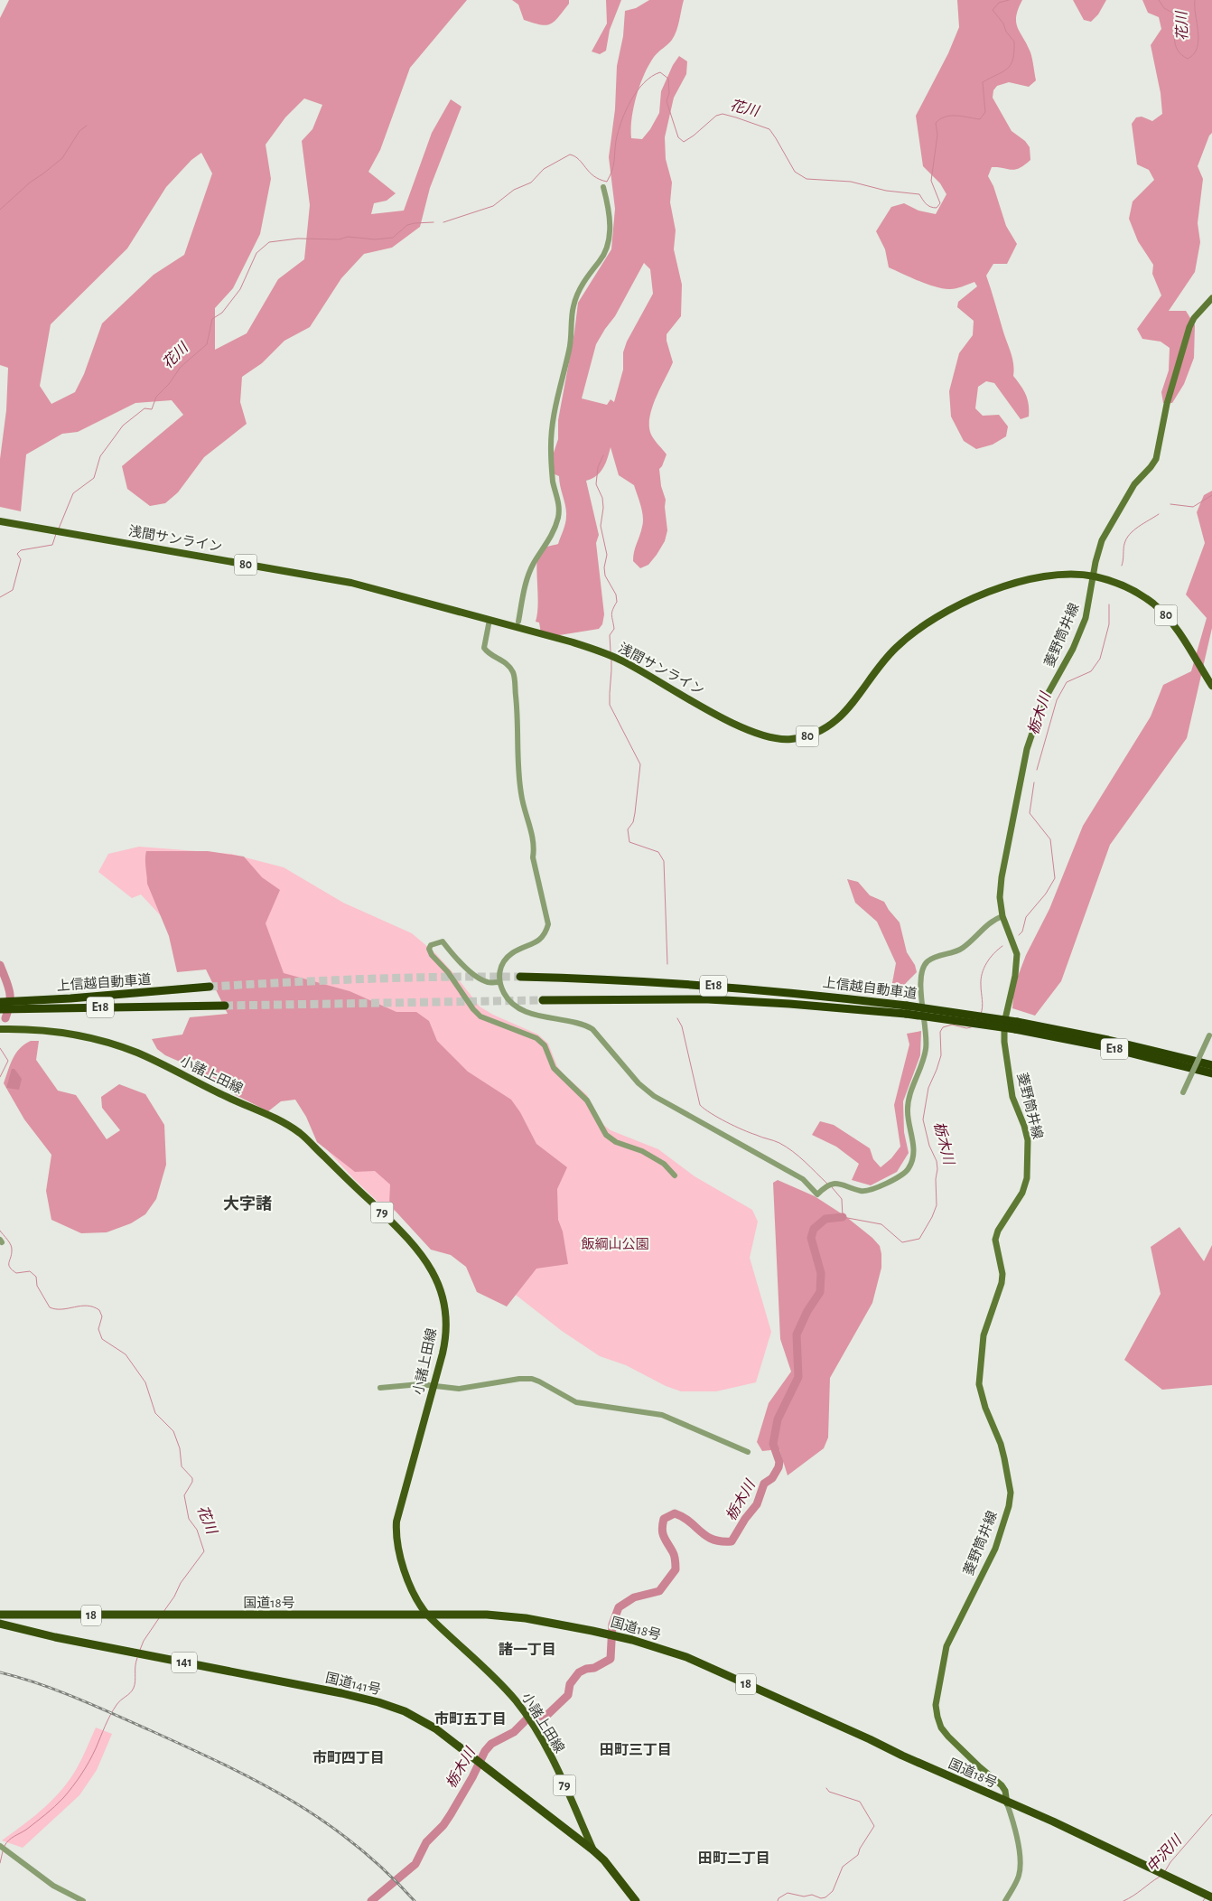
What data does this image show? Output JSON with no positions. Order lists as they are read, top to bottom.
{
  "streets": {
    "highway": [
      "上信越自動車道",
      "E18",
      "国道18号",
      "18",
      "141",
      "国道141号"
    ],
    "main road": [
      "浅間サンライン",
      "80",
      "菱野筒井線",
      "小諸上田線",
      "79"
    ]
  },
  "crossings": [
    ["浅間サンライン", "菱野筒井線"],
    ["菱野筒井線", "国道18号"],
    ["小諸上田線", "国道18号"],
    ["小諸上田線", "国道141号"]
  ],
  "districts": [
    "大字諸",
    "諸一丁目",
    "市町五丁目",
    "田町三丁目",
    "市町四丁目",
    "田町二丁目"
  ],
  "water": ["花川", "栃木川", "中沢川"],
  "parks": ["飯綱山公園"]
}
